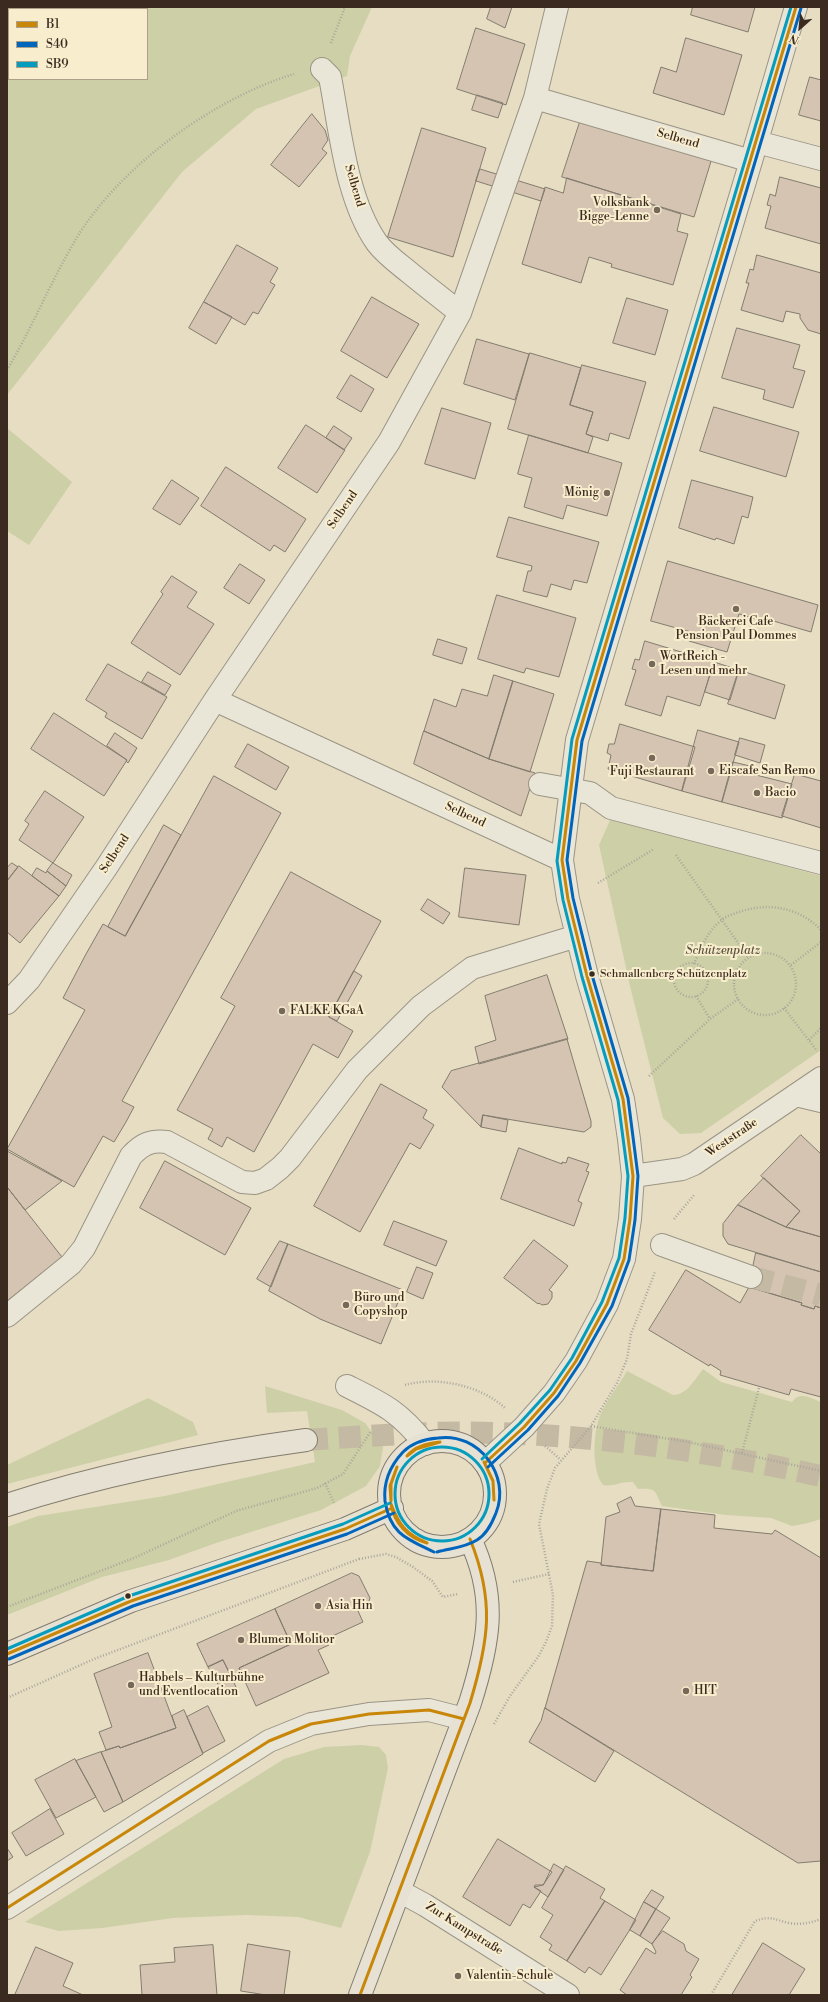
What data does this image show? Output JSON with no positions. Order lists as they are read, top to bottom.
{
  "streets": {
    "street": ["Selbend", "Weststraße", "Zur Kampstraße"]
  },
  "parks": ["Schützenplatz"],
  "places": [
    "Volksbank Bigge-Lenne",
    "Mönig",
    "Bäckerei Cafe Pension Paul Dommes",
    "WortReich - Lesen und mehr",
    "Fuji Restaurant",
    "Eiscafe San Remo",
    "Bacio",
    "Schmallenberg Schützenplatz",
    "FALKE KGaA",
    "Büro und Copyshop",
    "Asia Hin",
    "Blumen Molitor",
    "Habbels – Kulturbühne und Eventlocation",
    "HIT",
    "Valentin-Schule"
  ],
  "lines": ["transit line B1", "transit line SB9", "transit line S40"],
  "legend": ["B1", "S40", "SB9"],
  "north": "bottom left"
}
